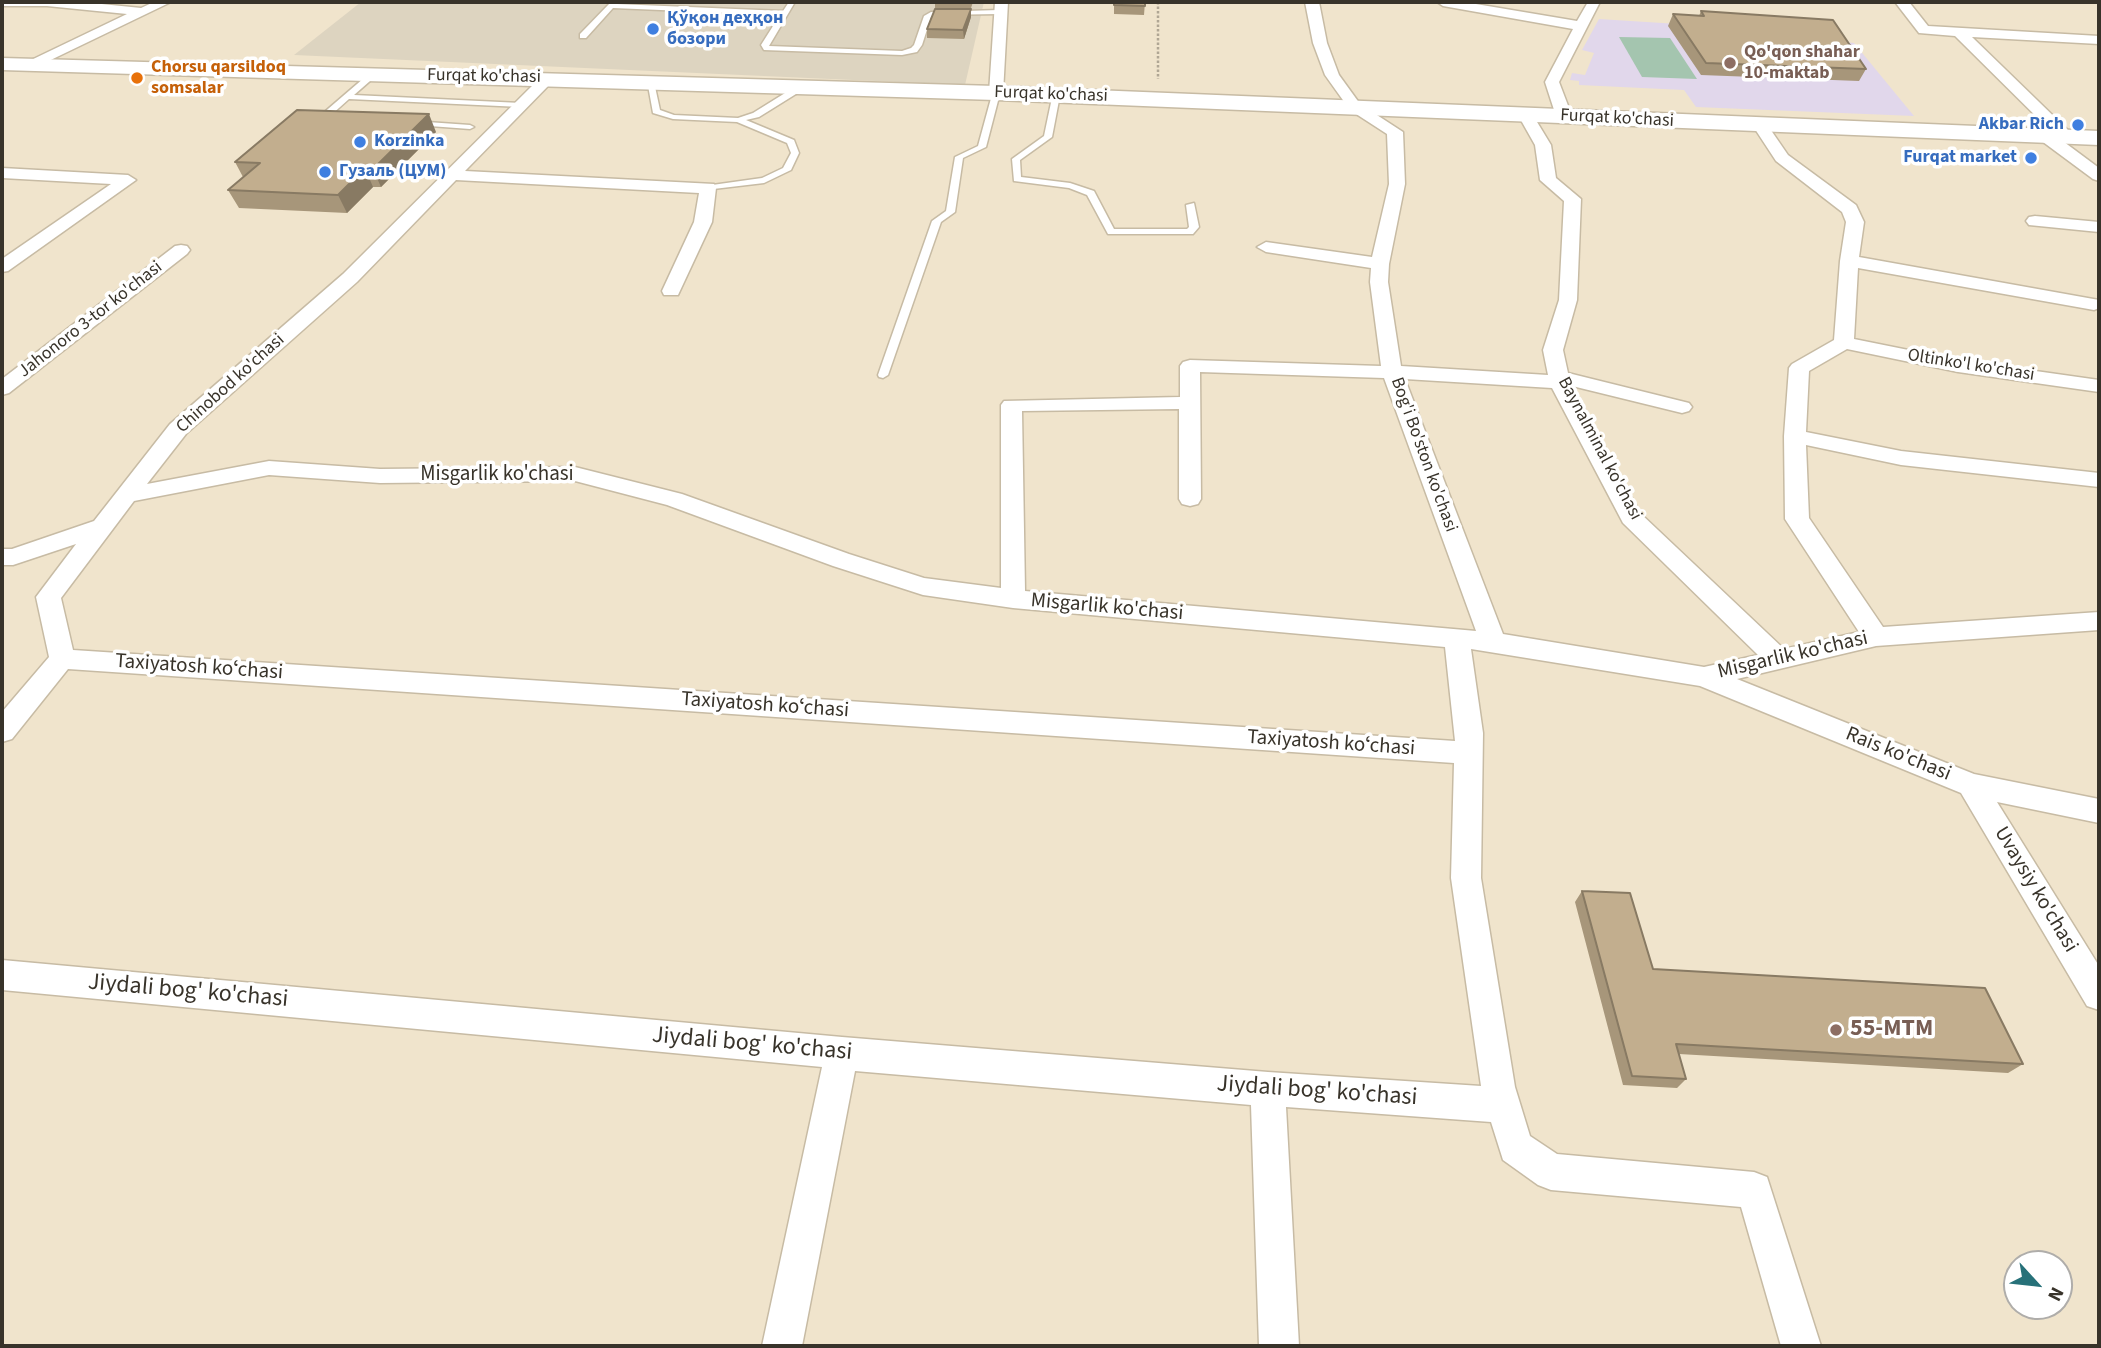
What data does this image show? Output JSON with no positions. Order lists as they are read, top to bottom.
{
  "streets": {
    "main road": ["Furqat ko'chasi"],
    "street": [
      "Jahonoro 3-tor ko'chasi",
      "Oltinko'l ko'chasi",
      "Chinobod ko'chasi",
      "Baynalminal ko'chasi",
      "Bog'i Bo'ston ko'chasi",
      "Misgarlik ko'chasi",
      "Taxiyatosh koʻchasi",
      "Rais ko'chasi",
      "Uvaysiy ko'chasi",
      "Jiydali bog' ko'chasi"
    ]
  },
  "crossings": [
    ["Furqat ko'chasi", "Chinobod ko'chasi"],
    ["Furqat ko'chasi", "Baynalminal ko'chasi"],
    ["Furqat ko'chasi", "Bog'i Bo'ston ko'chasi"],
    ["Chinobod ko'chasi", "Misgarlik ko'chasi"],
    ["Chinobod ko'chasi", "Taxiyatosh koʻchasi"],
    ["Baynalminal ko'chasi", "Misgarlik ko'chasi"],
    ["Bog'i Bo'ston ko'chasi", "Misgarlik ko'chasi"],
    ["Misgarlik ko'chasi", "Rais ko'chasi"],
    ["Rais ko'chasi", "Uvaysiy ko'chasi"]
  ],
  "places": [
    "Қўқон деҳқон бозори",
    "Qo'qon shahar 10-maktab",
    "Chorsu qarsildoq somsalar",
    "Akbar Rich",
    "Korzinka",
    "Furqat market",
    "Гузаль (ЦУМ)",
    "55-МТМ"
  ],
  "north": "bottom right"
}
